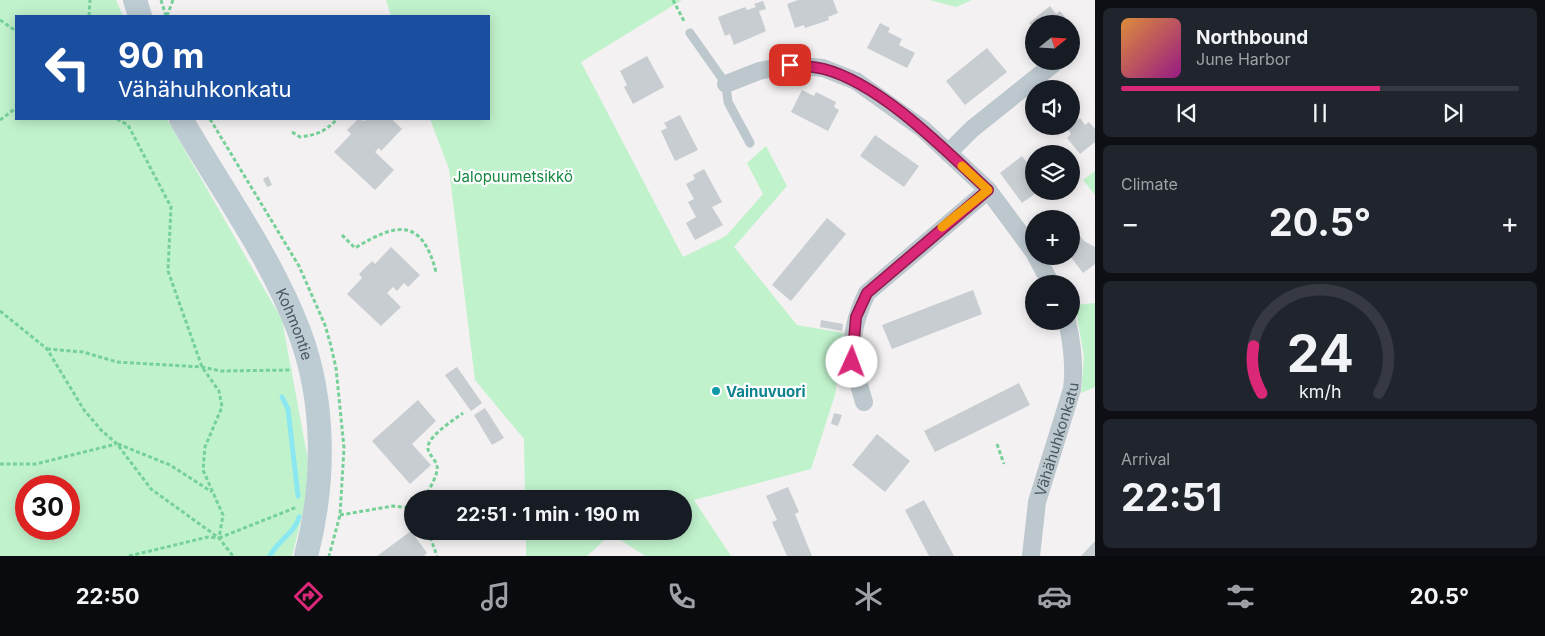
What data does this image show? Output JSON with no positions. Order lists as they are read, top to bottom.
{
  "streets": {
    "street": ["Kohmontie", "Vähähuhkonkatu"]
  },
  "parks": ["Jalopuumetsikkö"],
  "places": ["Vainuvuori"],
  "north": "right",
  "page": {
    "map_buttons": ["+", "−"],
    "turn": ["90 m", "Vähähuhkonkatu"],
    "song": ["Northbound", "June Harbor"],
    "tile": [
      "Climate",
      ["Arrival", "22:51"]
    ],
    "heat": ["−", "20.5°", "+"],
    "limit": "30",
    "trip": "22:51 · 1 min · 190 m",
    "tabs": ["22:50", "20.5°"],
    "gauge": ["24", "km/h"]
  }
}
